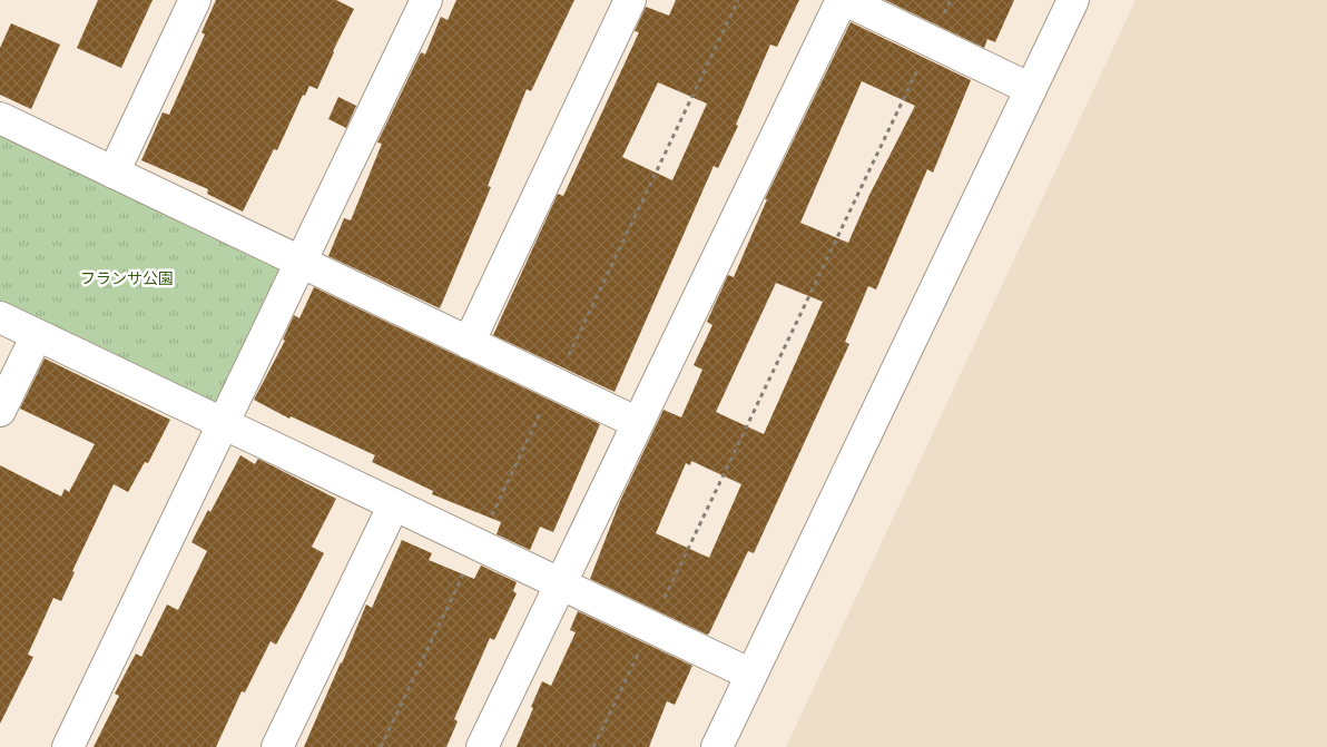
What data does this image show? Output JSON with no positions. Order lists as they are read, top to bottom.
{
  "parks": ["フランサ公園"]
}
